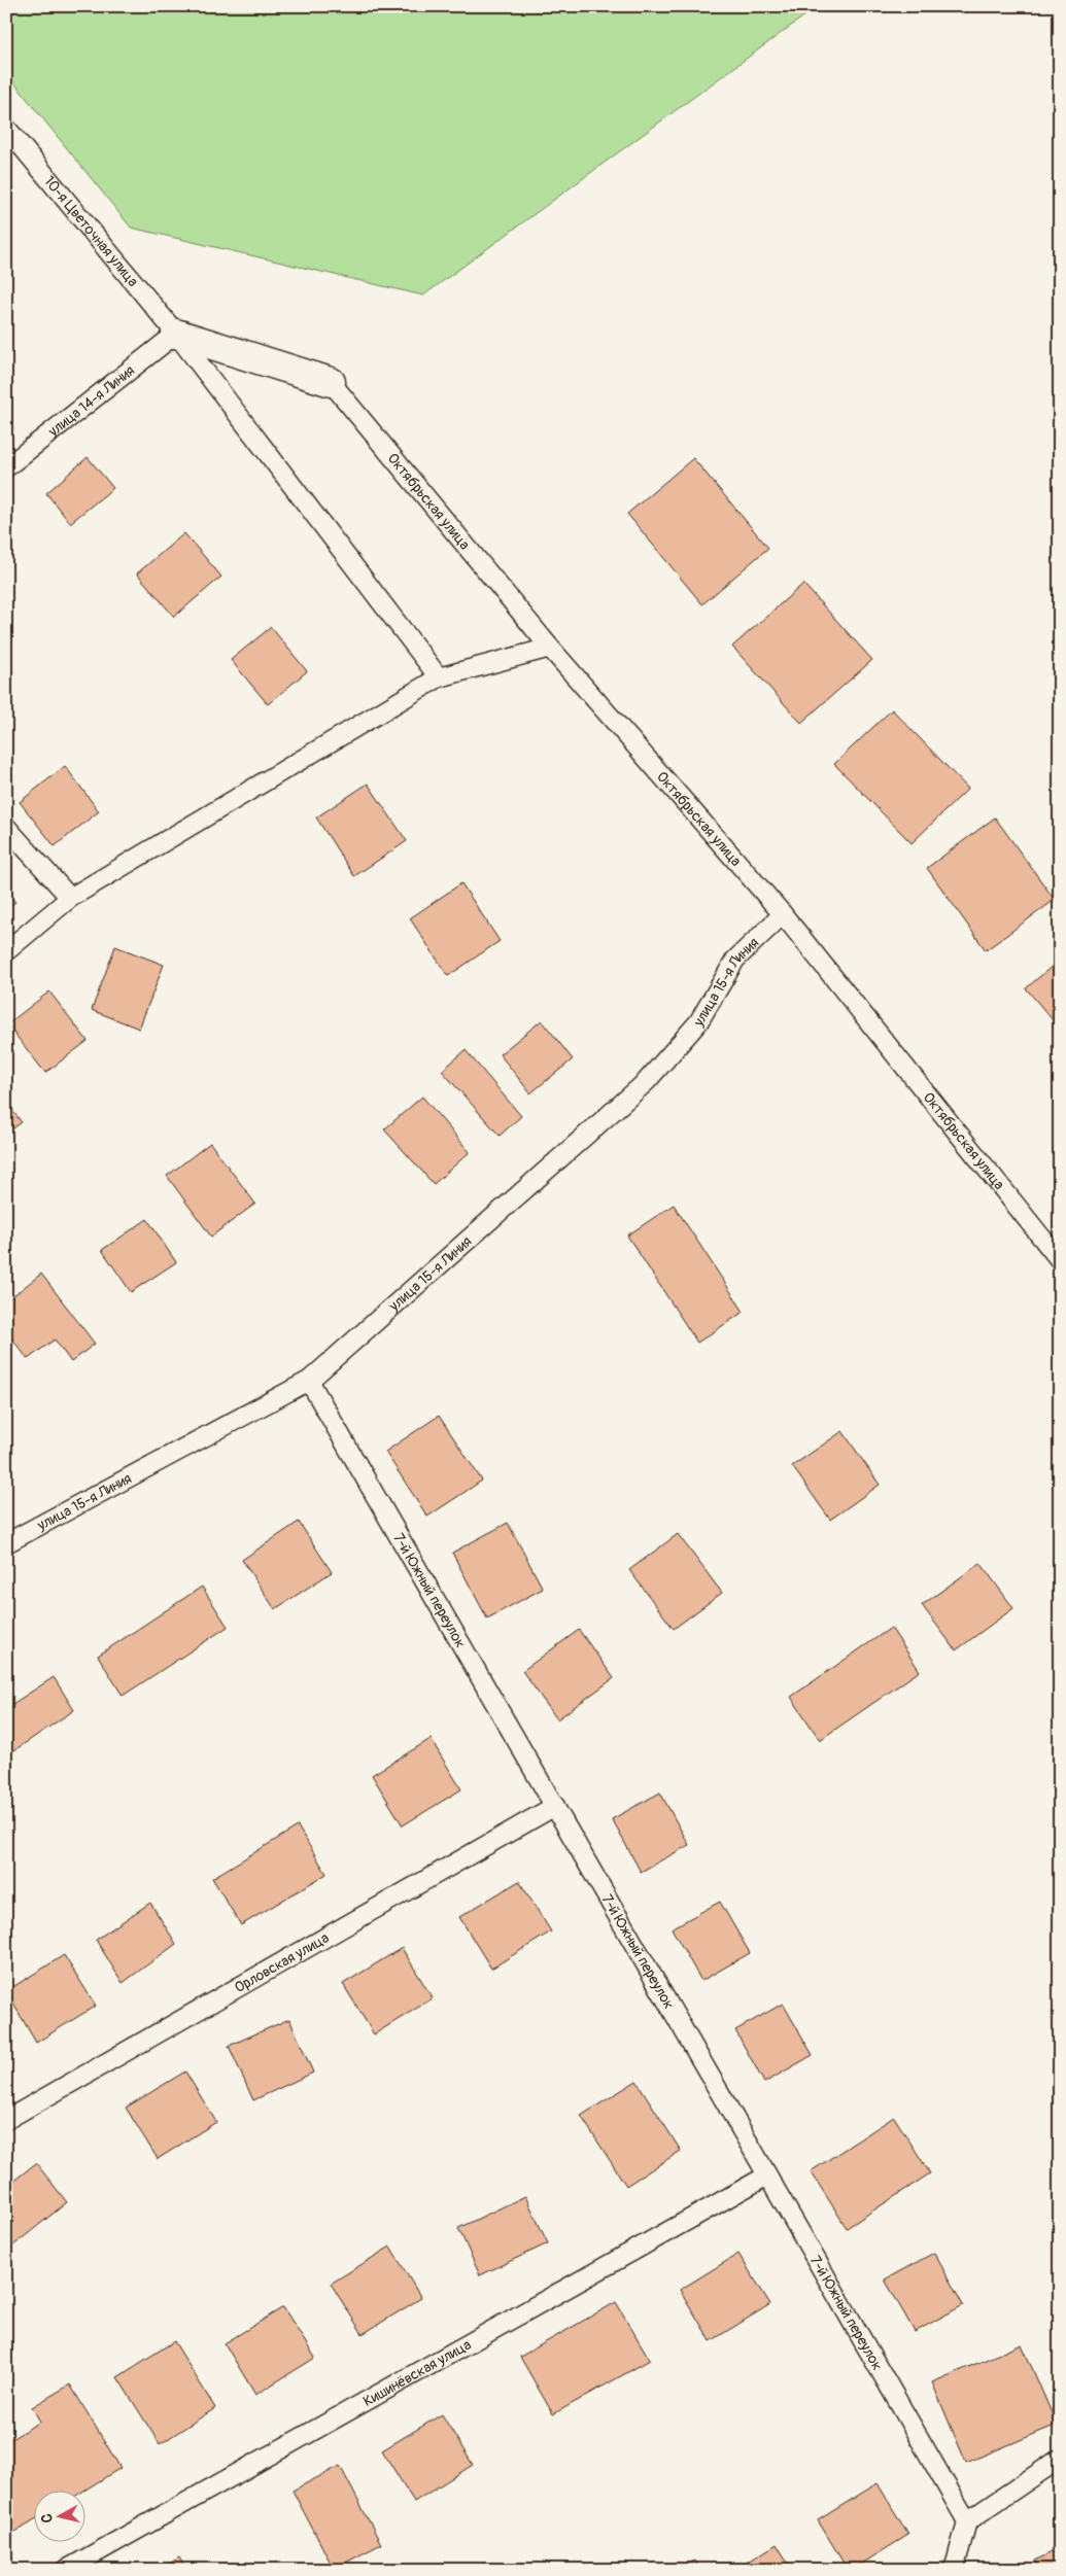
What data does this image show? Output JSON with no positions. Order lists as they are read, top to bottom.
{
  "streets": {
    "lane": [
      "10-я Цветочная улица",
      "улица 14-я Линия",
      "Октябрьская улица",
      "улица 15-я Линия",
      "7-й Южный переулок",
      "Орловская улица",
      "Кишинёвская улица"
    ]
  },
  "crossings": [
    ["10-я Цветочная улица", "улица 14-я Линия"],
    ["Октябрьская улица", "улица 15-я Линия"],
    ["улица 15-я Линия", "7-й Южный переулок"],
    ["7-й Южный переулок", "Орловская улица"],
    ["7-й Южный переулок", "Кишинёвская улица"]
  ],
  "north": "left"
}
